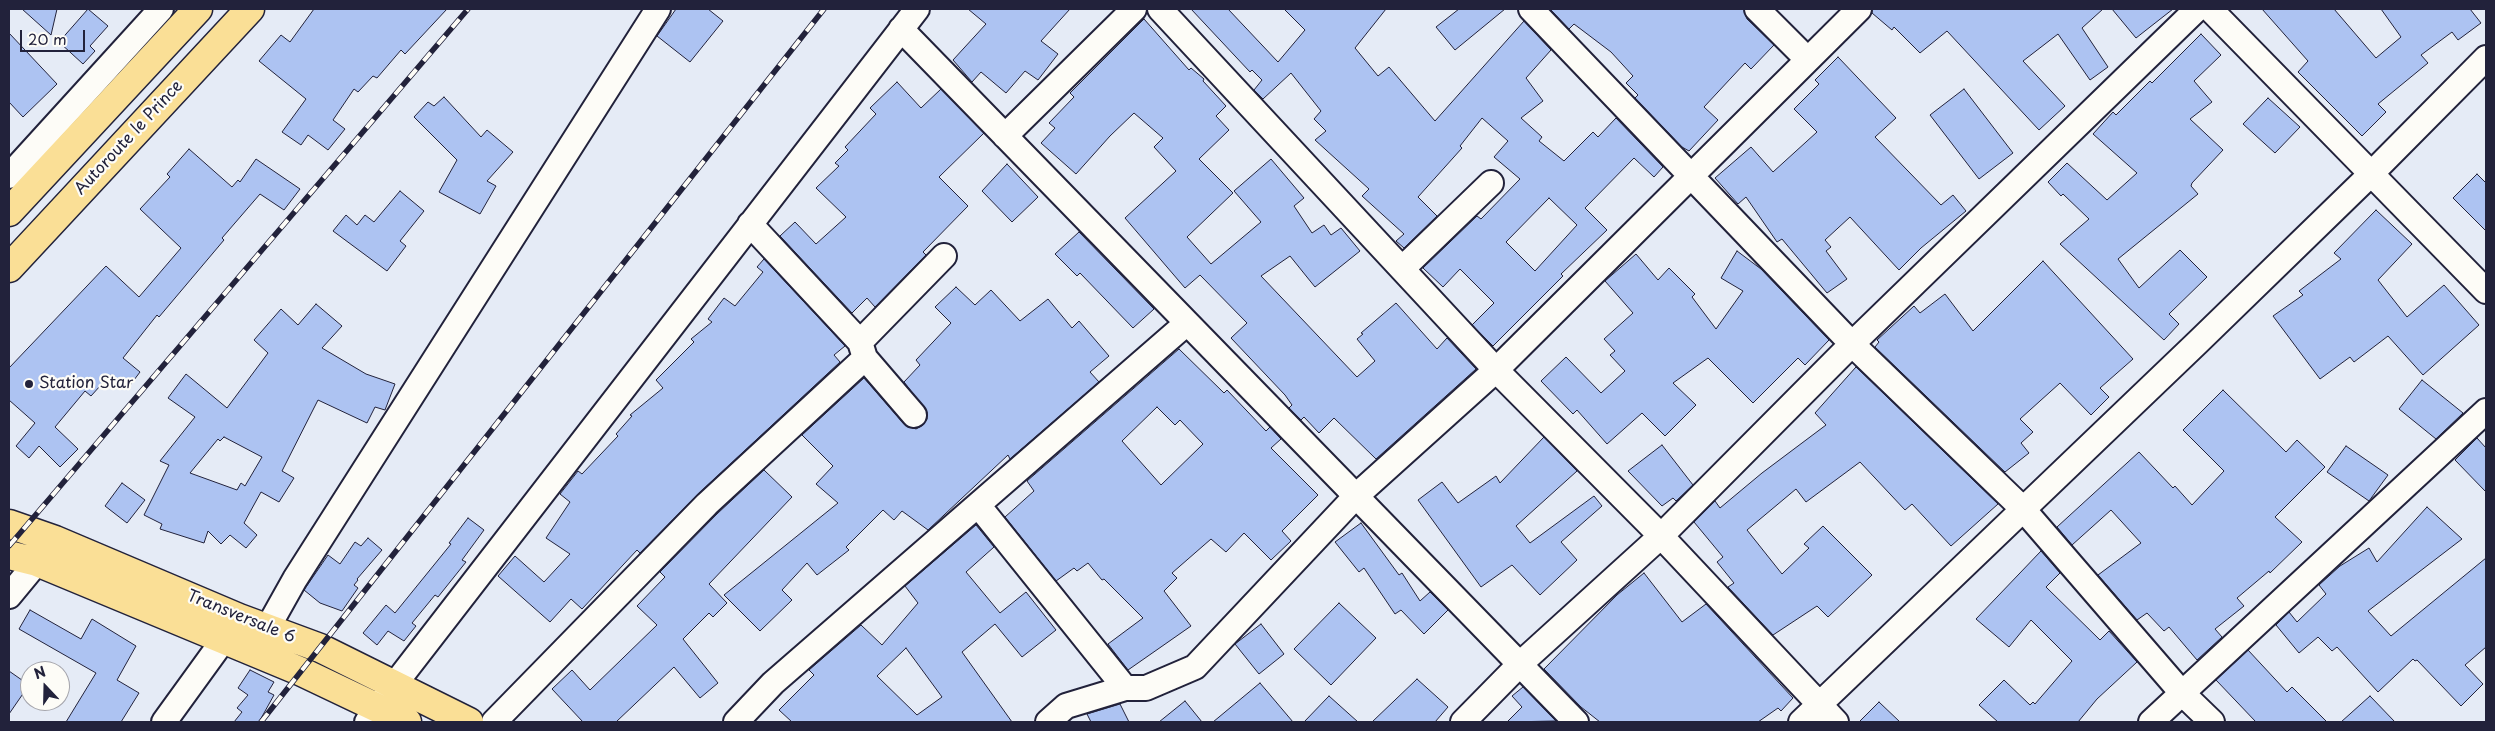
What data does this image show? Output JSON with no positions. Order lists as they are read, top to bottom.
{
  "streets": {
    "main road": ["Autoroute le Prince", "Transversale 6"]
  },
  "places": ["Station Star"],
  "scale_bar": "20 m",
  "north": "top"
}
